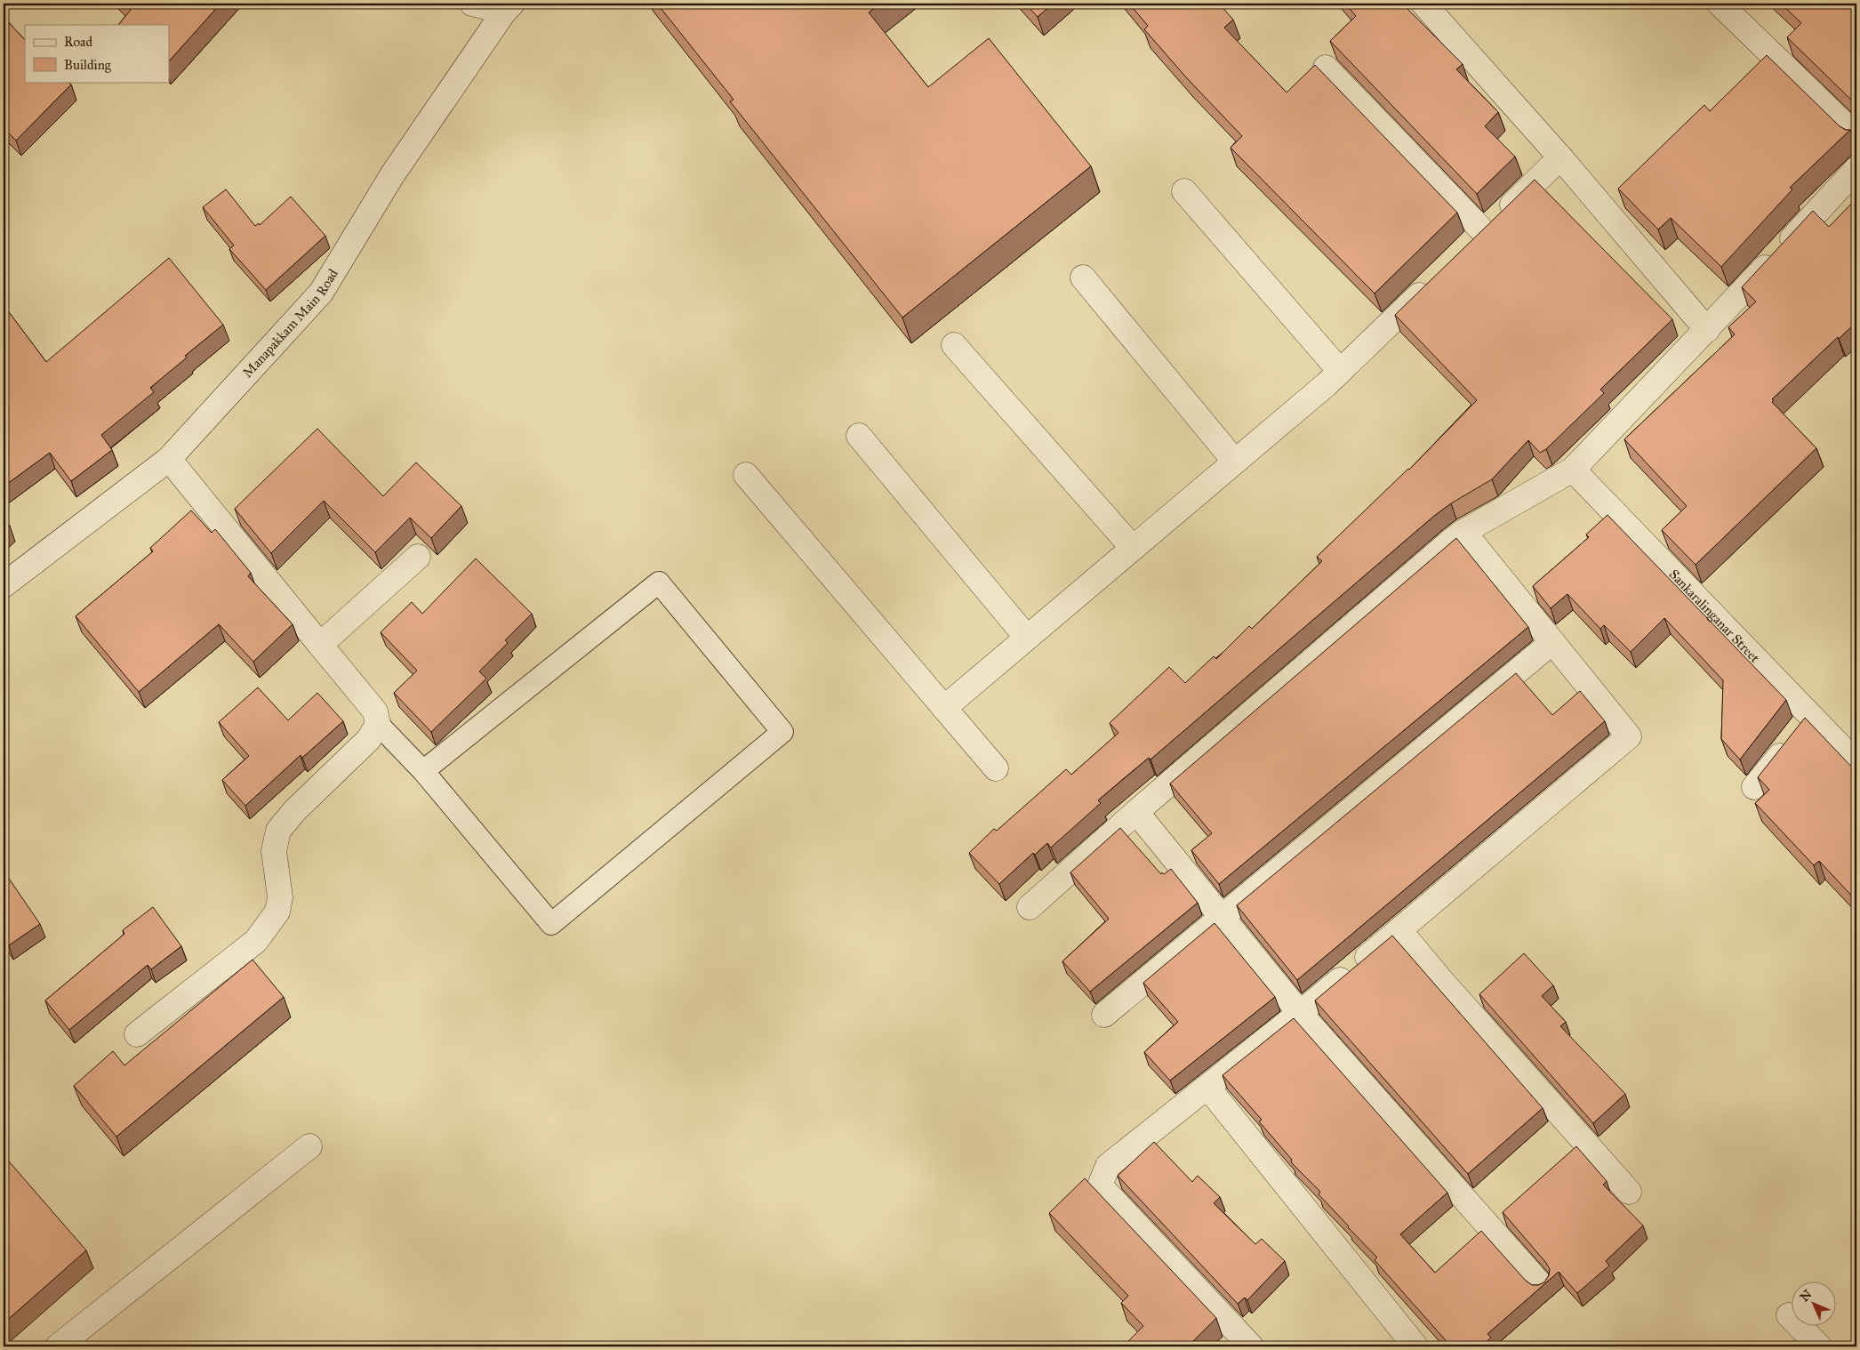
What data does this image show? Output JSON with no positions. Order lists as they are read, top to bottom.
{
  "streets": {
    "street": ["Manapakkam Main Road", "Sankaralinganar Street"]
  },
  "legend": ["Road", "Building"],
  "north": "top left"
}
